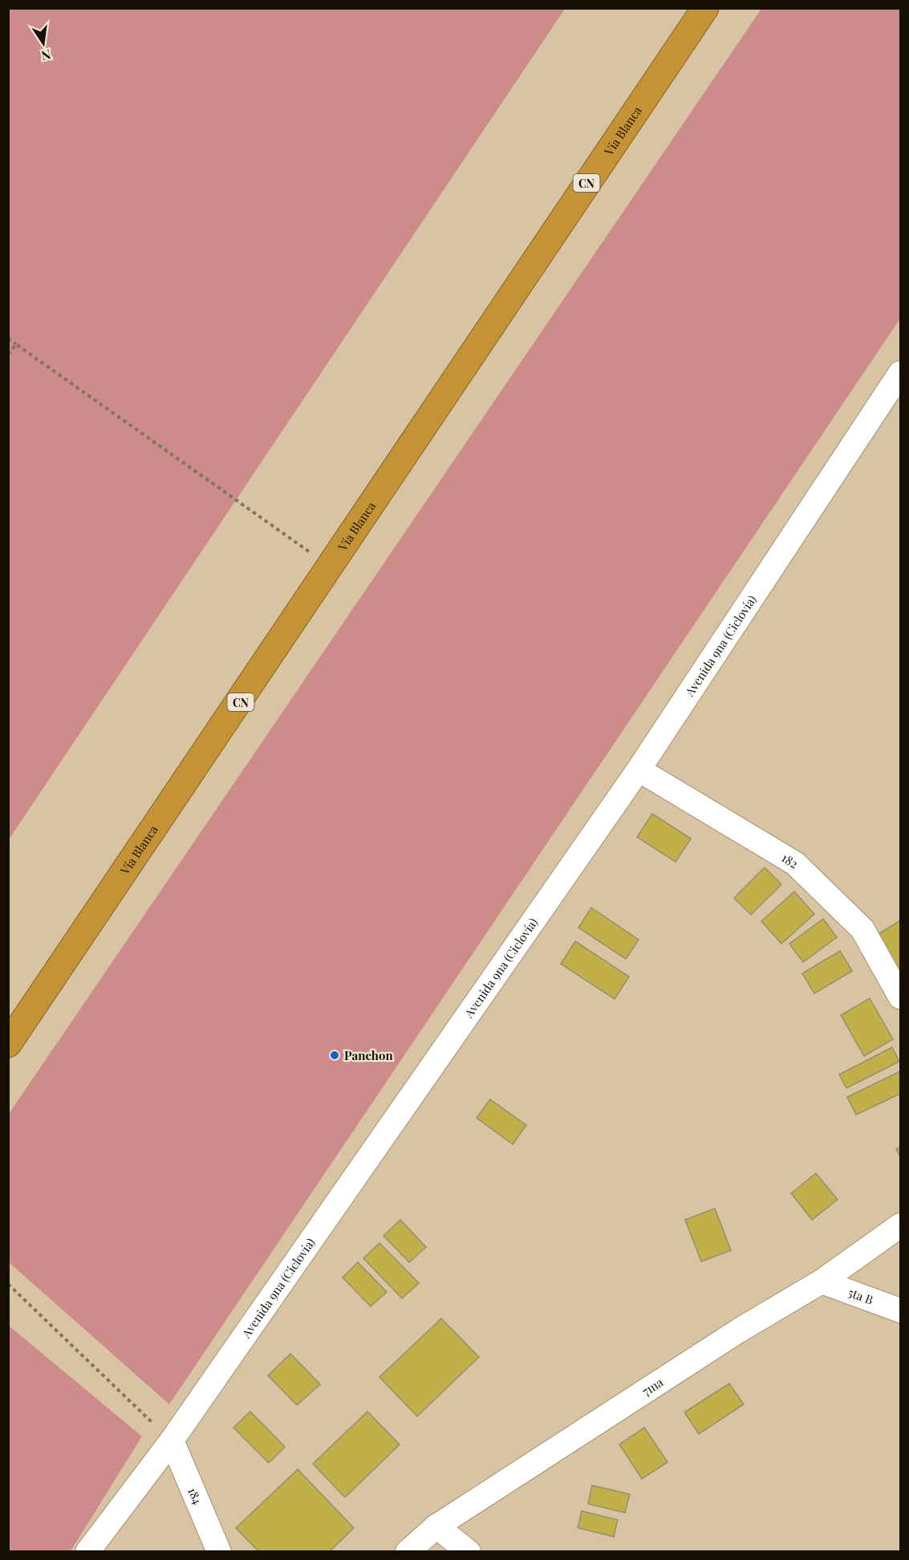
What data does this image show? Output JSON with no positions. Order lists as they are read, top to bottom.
{
  "streets": {
    "highway": ["Vía Blanca", "CN"],
    "street": [
      "Avenida 9na (Ciclovía)",
      "182",
      "5ta B",
      "7ma",
      "184"
    ]
  },
  "crossings": [
    ["Avenida 9na (Ciclovía)", "182"],
    ["Avenida 9na (Ciclovía)", "184"],
    ["5ta B", "7ma"]
  ],
  "places": ["Panchon"],
  "north": "bottom"
}
